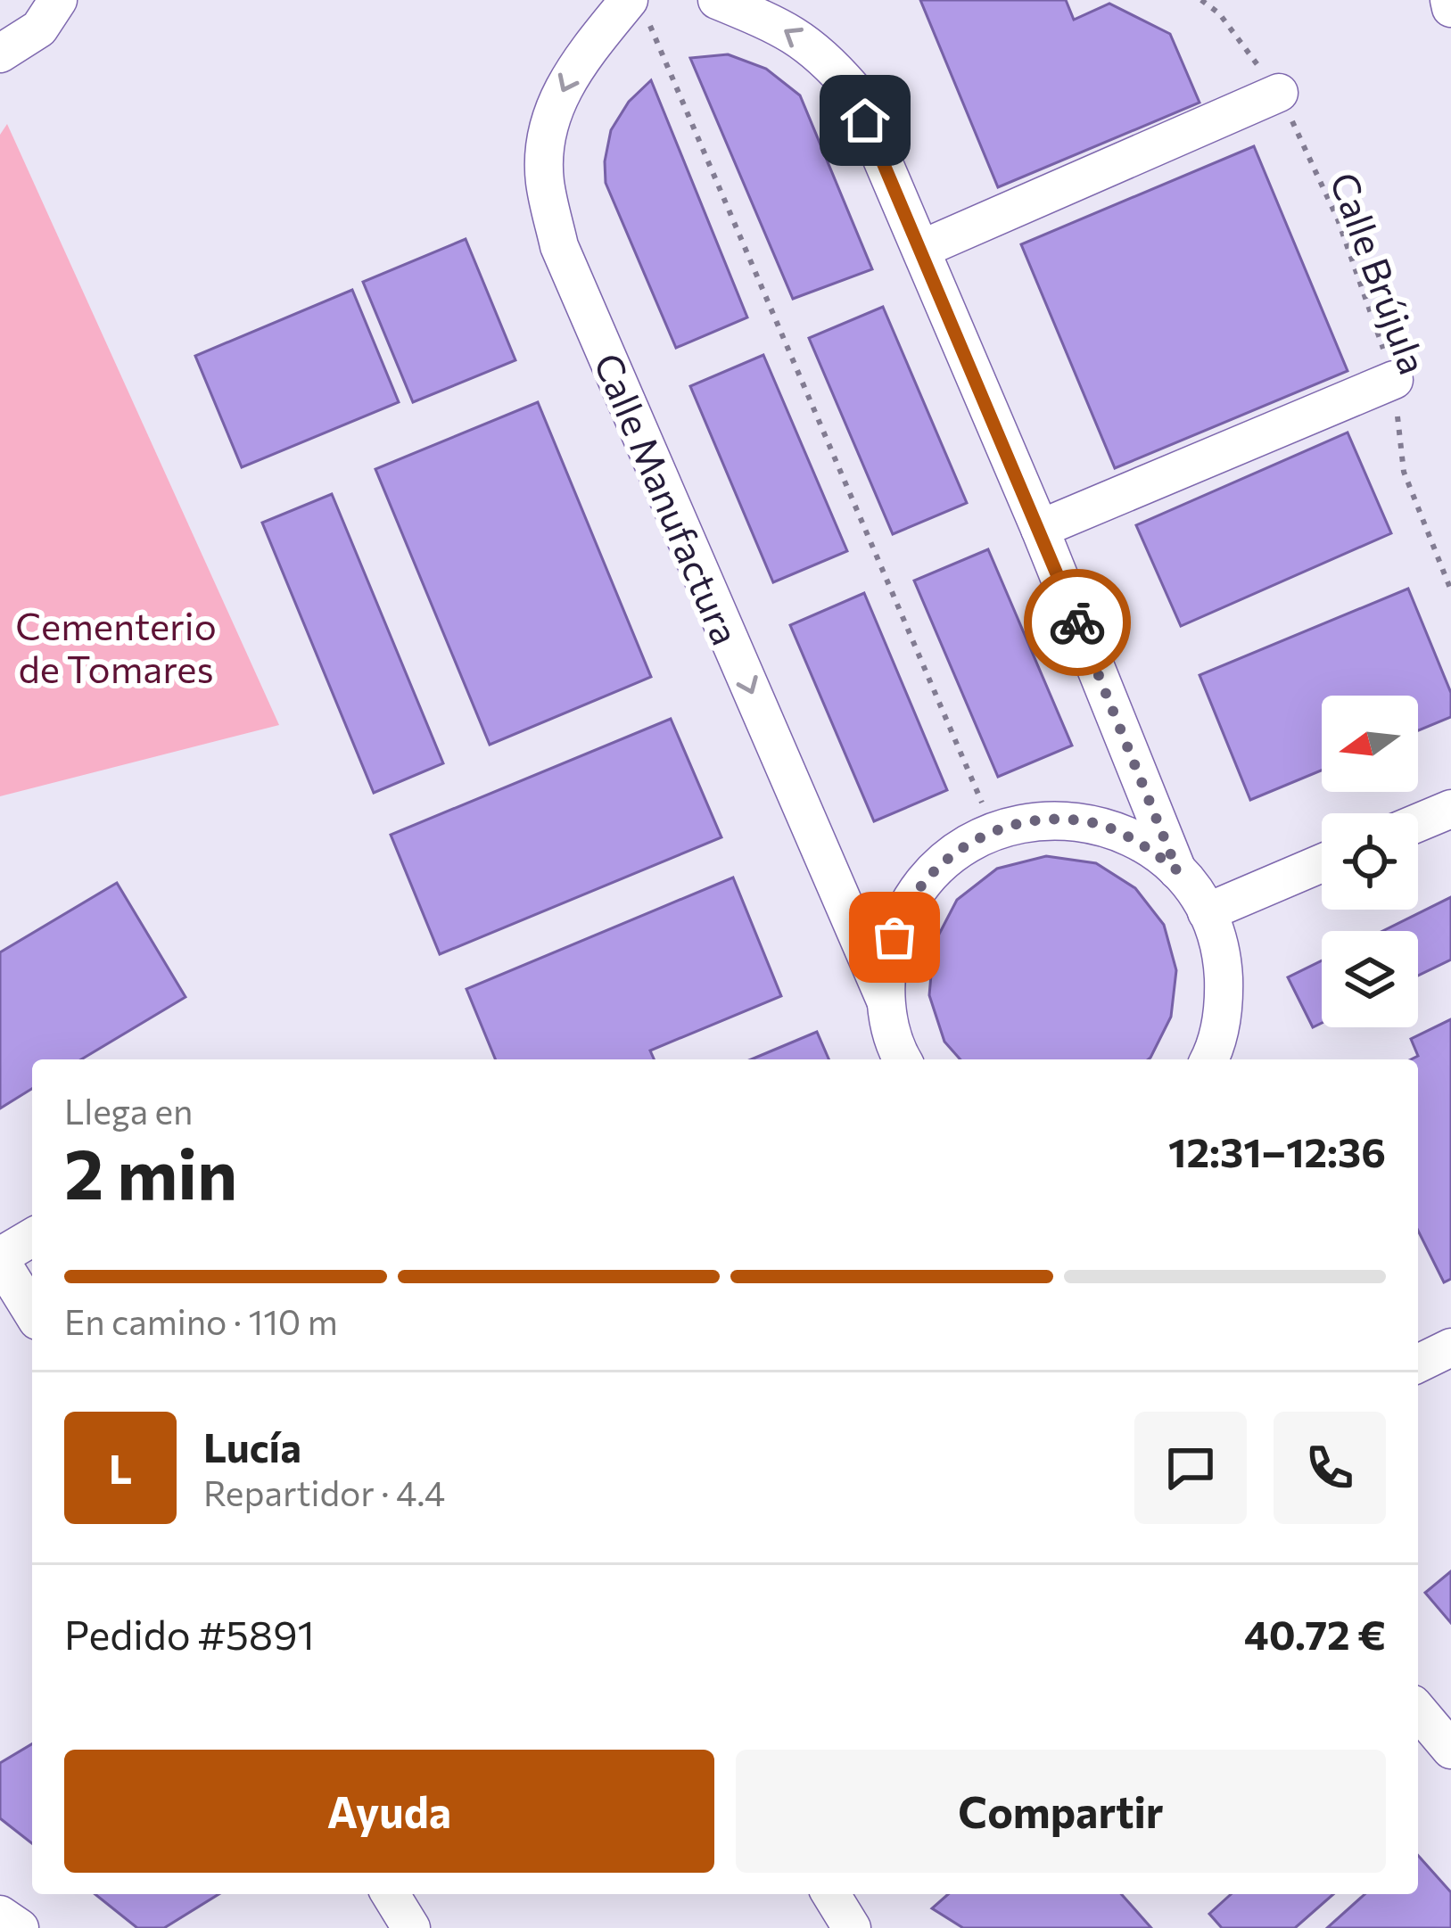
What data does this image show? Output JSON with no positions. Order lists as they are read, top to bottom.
{
  "streets": {
    "street": ["Calle Manufactura"],
    "path": ["Calle Brújula"]
  },
  "parks": ["Cementerio de Tomares"],
  "north": "left",
  "page": {
    "heading": ["2 min", "Llega en", "12:31–12:36"],
    "panel": [
      "Lucía",
      "Repartidor · 4.4",
      "Pedido #5891",
      "40.72 €"
    ],
    "bar": "En camino · 110 m",
    "round": "L",
    "buttons": ["Ayuda", "Compartir"]
  }
}
